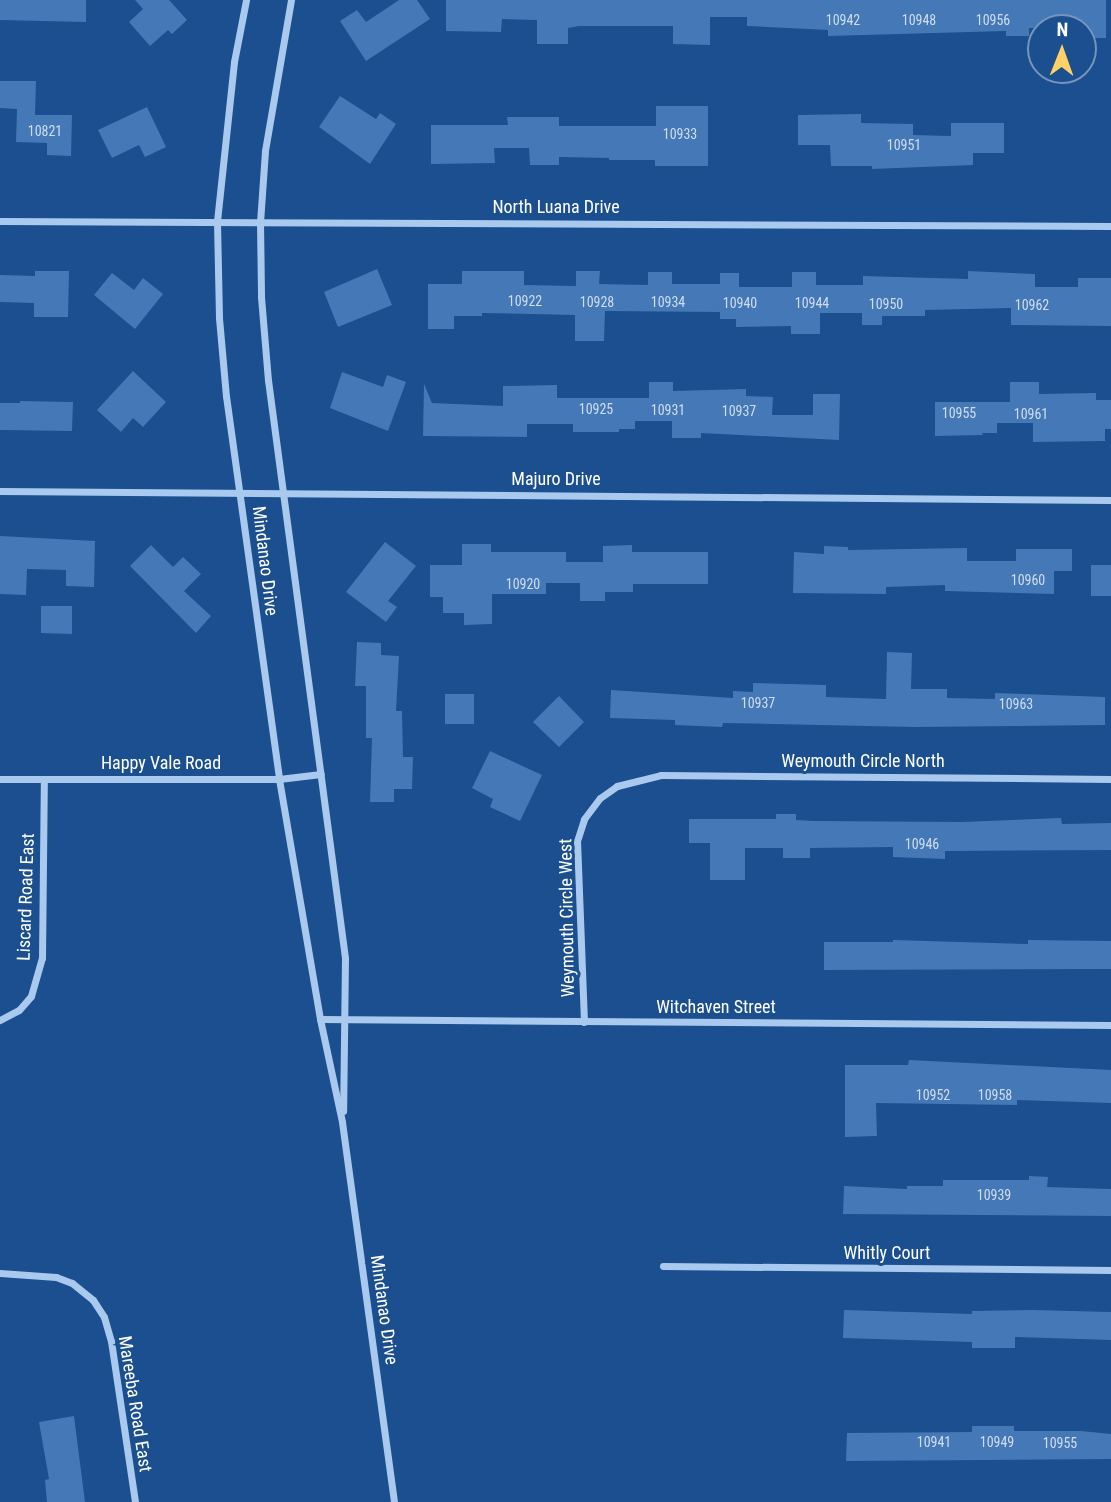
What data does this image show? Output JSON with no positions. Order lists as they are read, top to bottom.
{
  "streets": {
    "street": [
      "North Luana Drive",
      "Majuro Drive",
      "Mindanao Drive",
      "Weymouth Circle North",
      "Happy Vale Road",
      "Liscard Road East",
      "Weymouth Circle West",
      "Witchaven Street",
      "Whitly Court",
      "Mareeba Road East"
    ]
  },
  "crossings": [
    ["North Luana Drive", "Mindanao Drive"],
    ["Majuro Drive", "Mindanao Drive"],
    ["Mindanao Drive", "Happy Vale Road"],
    ["Mindanao Drive", "Witchaven Street"],
    ["Weymouth Circle North", "Weymouth Circle West"],
    ["Happy Vale Road", "Liscard Road East"],
    ["Weymouth Circle West", "Witchaven Street"]
  ],
  "house_numbers": [
    "10942",
    "10948",
    "10956",
    "10821",
    "10933",
    "10951",
    "10922",
    "10928",
    "10934",
    "10940",
    "10944",
    "10950",
    "10962",
    "10925",
    "10931",
    "10937",
    "10955",
    "10961",
    "10960",
    "10920",
    "10937",
    "10963",
    "10946",
    "10952",
    "10958",
    "10939",
    "10941",
    "10949",
    "10955"
  ],
  "north": "top"
}
